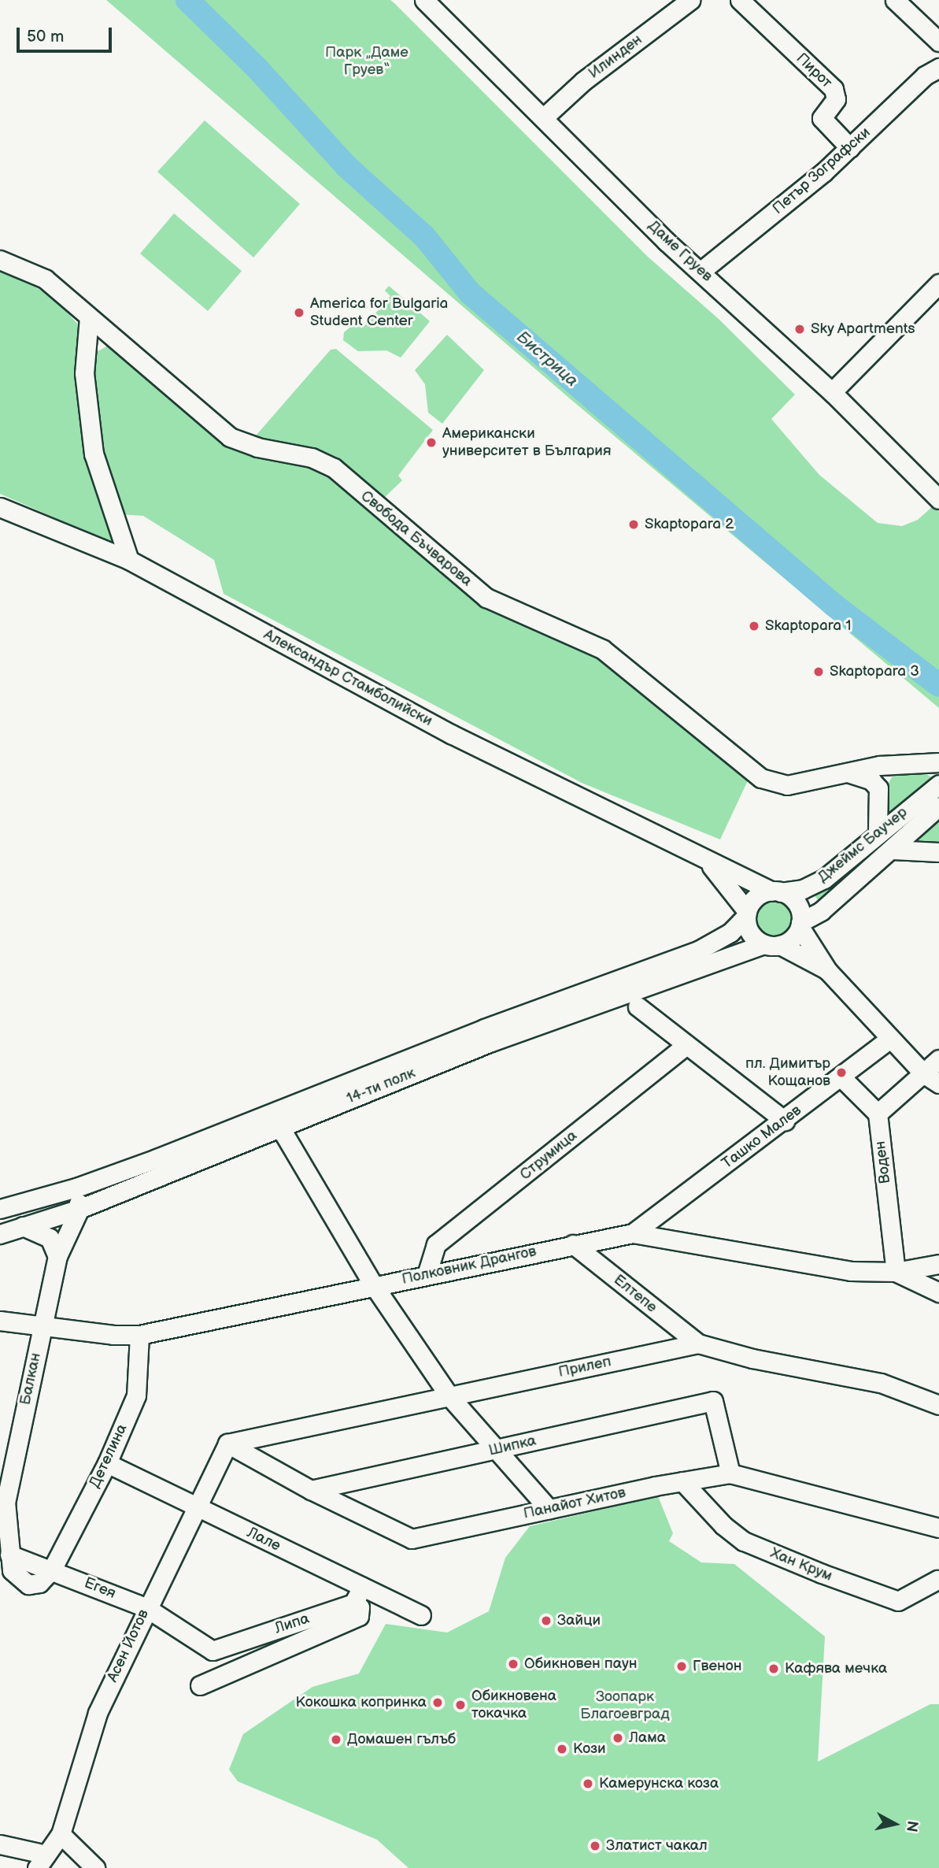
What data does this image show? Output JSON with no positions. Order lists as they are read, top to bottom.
{
  "streets": {
    "street": [
      "Илинден",
      "Пирот",
      "Петър Зографски",
      "Даме Груев",
      "Свобода Бъчварова",
      "Александър Стамболийски",
      "Джеймс Баучер",
      "14-ти полк",
      "Ташко Малев",
      "Струмица",
      "Воден",
      "Полковник Дрангов",
      "Елтепе",
      "Прилеп",
      "Балкан",
      "Шипка",
      "Детелина",
      "Панайот Хитов",
      "Лале",
      "Хан Крум",
      "Егея",
      "Липа",
      "Асен Йотов"
    ]
  },
  "crossings": [
    ["Илинден", "Даме Груев"],
    ["Пирот", "Петър Зографски"],
    ["Петър Зографски", "Даме Груев"],
    ["Александър Стамболийски", "Джеймс Баучер"],
    ["Александър Стамболийски", "14-ти полк"],
    ["Джеймс Баучер", "14-ти полк"],
    ["14-ти полк", "Балкан"],
    ["Ташко Малев", "Полковник Дрангов"],
    ["Струмица", "Полковник Дрангов"],
    ["Воден", "Полковник Дрангов"],
    ["Полковник Дрангов", "Елтепе"],
    ["Полковник Дрангов", "Балкан"],
    ["Полковник Дрангов", "Детелина"],
    ["Елтепе", "Прилеп"],
    ["Прилеп", "Панайот Хитов"],
    ["Прилеп", "Асен Йотов"],
    ["Балкан", "Детелина"],
    ["Балкан", "Егея"],
    ["Шипка", "Панайот Хитов"],
    ["Детелина", "Лале"],
    ["Детелина", "Егея"],
    ["Панайот Хитов", "Хан Крум"],
    ["Панайот Хитов", "Асен Йотов"],
    ["Лале", "Асен Йотов"],
    ["Егея", "Липа"],
    ["Егея", "Асен Йотов"]
  ],
  "water": ["Бистрица"],
  "parks": ["Парк „Даме Груев“", "Зоопарк Благоевград"],
  "places": [
    "America for Bulgaria Student Center",
    "Sky Apartments",
    "Американски университет в България",
    "Skaptopara 2",
    "Skaptopara 1",
    "Skaptopara 3",
    "пл. Димитър Кощанов",
    "Зайци",
    "Обикновен паун",
    "Гвенон",
    "Кафява мечка",
    "Кокошка копринка",
    "Обикновена токачка",
    "Лама",
    "Домашен гълъб",
    "Кози",
    "Камерунска коза",
    "Златист чакал"
  ],
  "scale_bar": "50 m",
  "north": "right"
}
